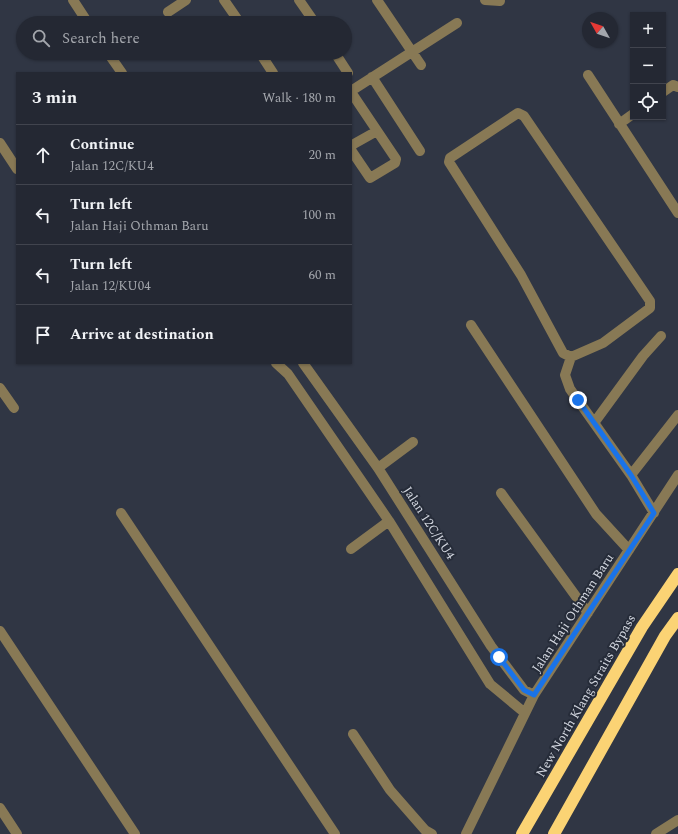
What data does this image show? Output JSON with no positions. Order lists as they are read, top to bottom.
{
  "streets": {
    "highway": ["New North Klang Straits Bypass"],
    "street": ["Jalan 12C/KU4", "Jalan Haji Othman Baru"]
  },
  "crossings": [
    ["Jalan 12C/KU4", "Jalan Haji Othman Baru"]
  ],
  "north": "top left",
  "page": {
    "map_buttons": ["+", "−"],
    "search": "Search here",
    "heading": ["3 min", "Walk · 180 m"],
    "list": [
      ["Continue", "Jalan 12C/KU4", "20 m"],
      ["Turn left", "Jalan Haji Othman Baru", "100 m"],
      ["Turn left", "Jalan 12/KU04", "60 m"],
      "Arrive at destination"
    ]
  }
}
